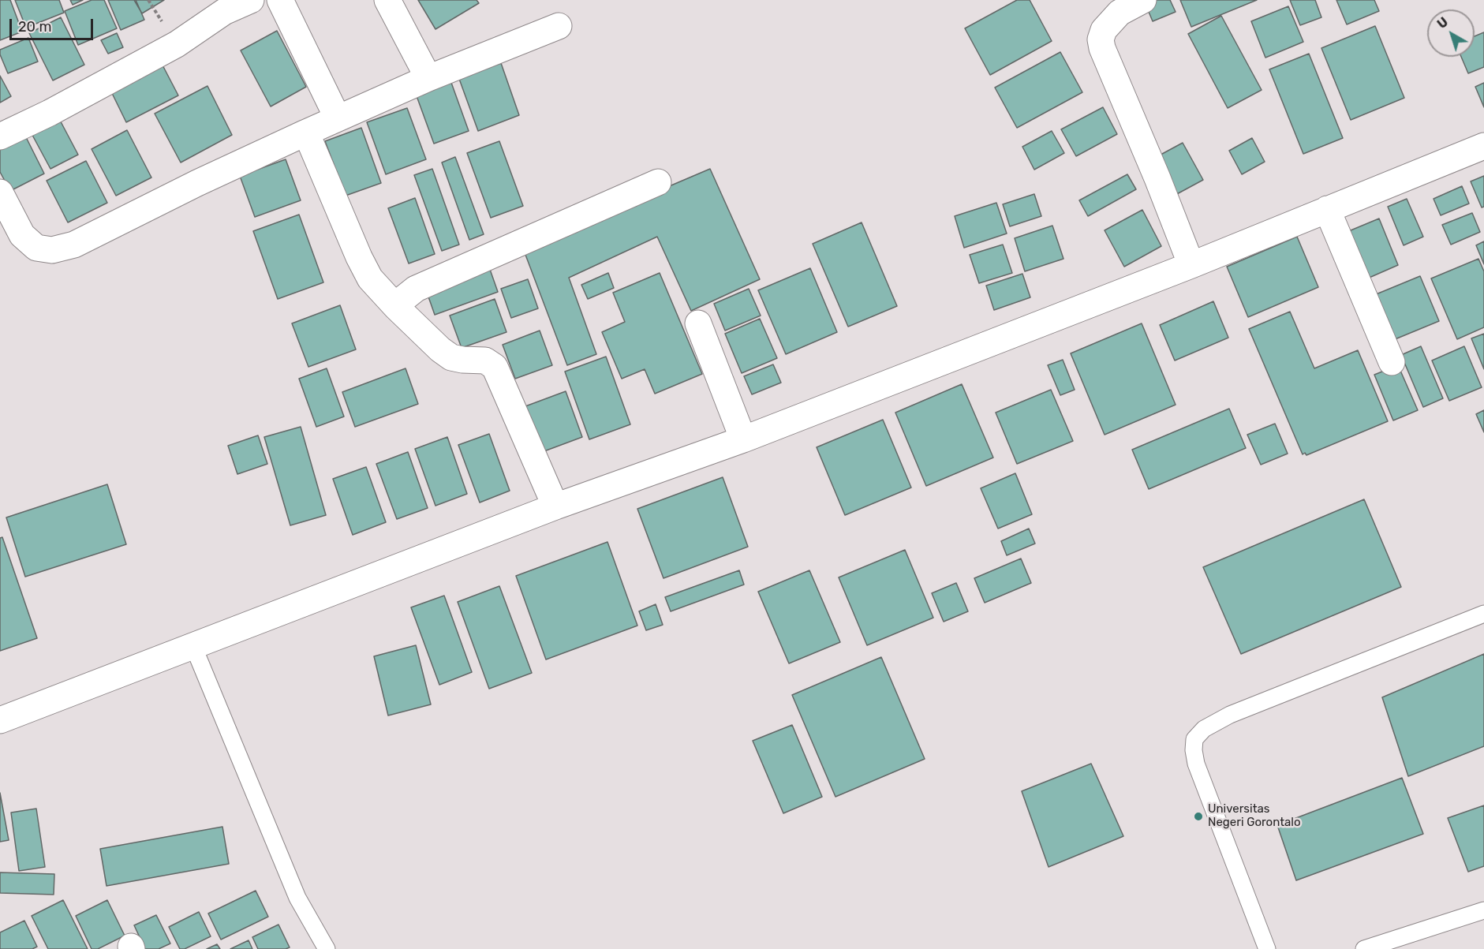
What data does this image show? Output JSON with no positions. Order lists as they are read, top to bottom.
{
  "places": ["Universitas Negeri Gorontalo"],
  "scale_bar": "20 m",
  "north": "top left"
}
